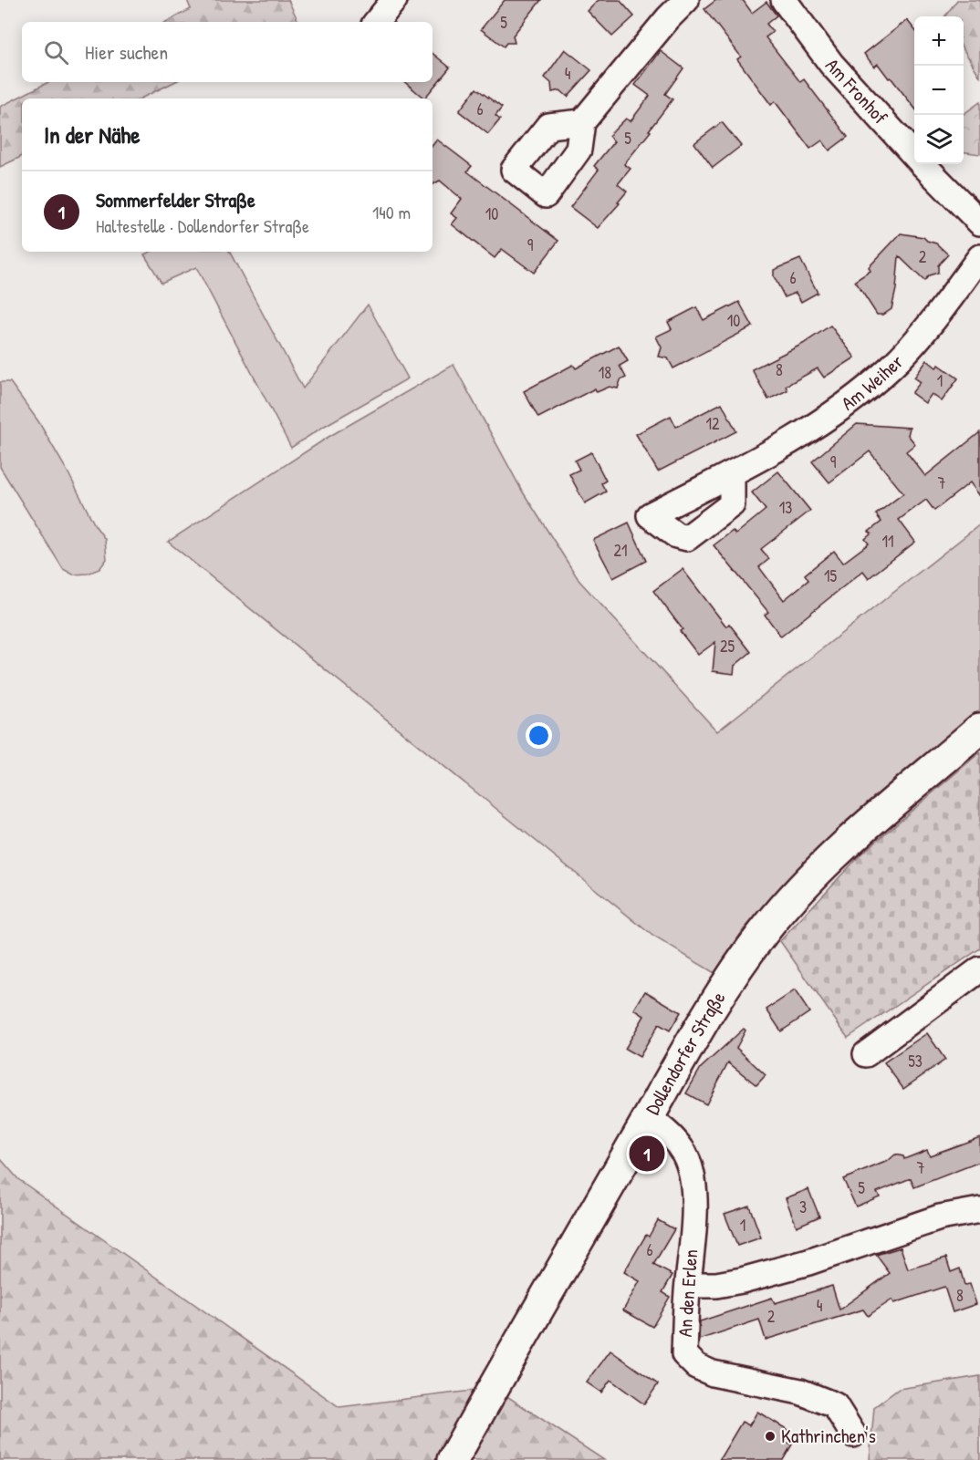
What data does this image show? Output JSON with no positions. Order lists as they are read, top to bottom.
{
  "streets": {
    "main road": ["Dollendorfer Straße"],
    "street": ["Am Fronhof", "Am Weiher", "An den Erlen"]
  },
  "crossings": [
    ["Dollendorfer Straße", "An den Erlen"]
  ],
  "places": ["Kathrinchen's"],
  "house_numbers": [
    "5",
    "4",
    "6",
    "5",
    "10",
    "9",
    "2",
    "6",
    "10",
    "8",
    "18",
    "1",
    "12",
    "9",
    "7",
    "13",
    "11",
    "21",
    "15",
    "25",
    "53",
    "7",
    "5",
    "3",
    "1",
    "6",
    "8",
    "4",
    "2"
  ],
  "page": {
    "map_buttons": ["+", "−"],
    "search": "Hier suchen",
    "heading": "In der Nähe",
    "list": [
      {
        "mark": "1",
        "name": "Sommerfelder Straße",
        "note": "Haltestelle · Dollendorfer Straße",
        "value": "140 m"
      }
    ],
    "pins": "1"
  }
}
